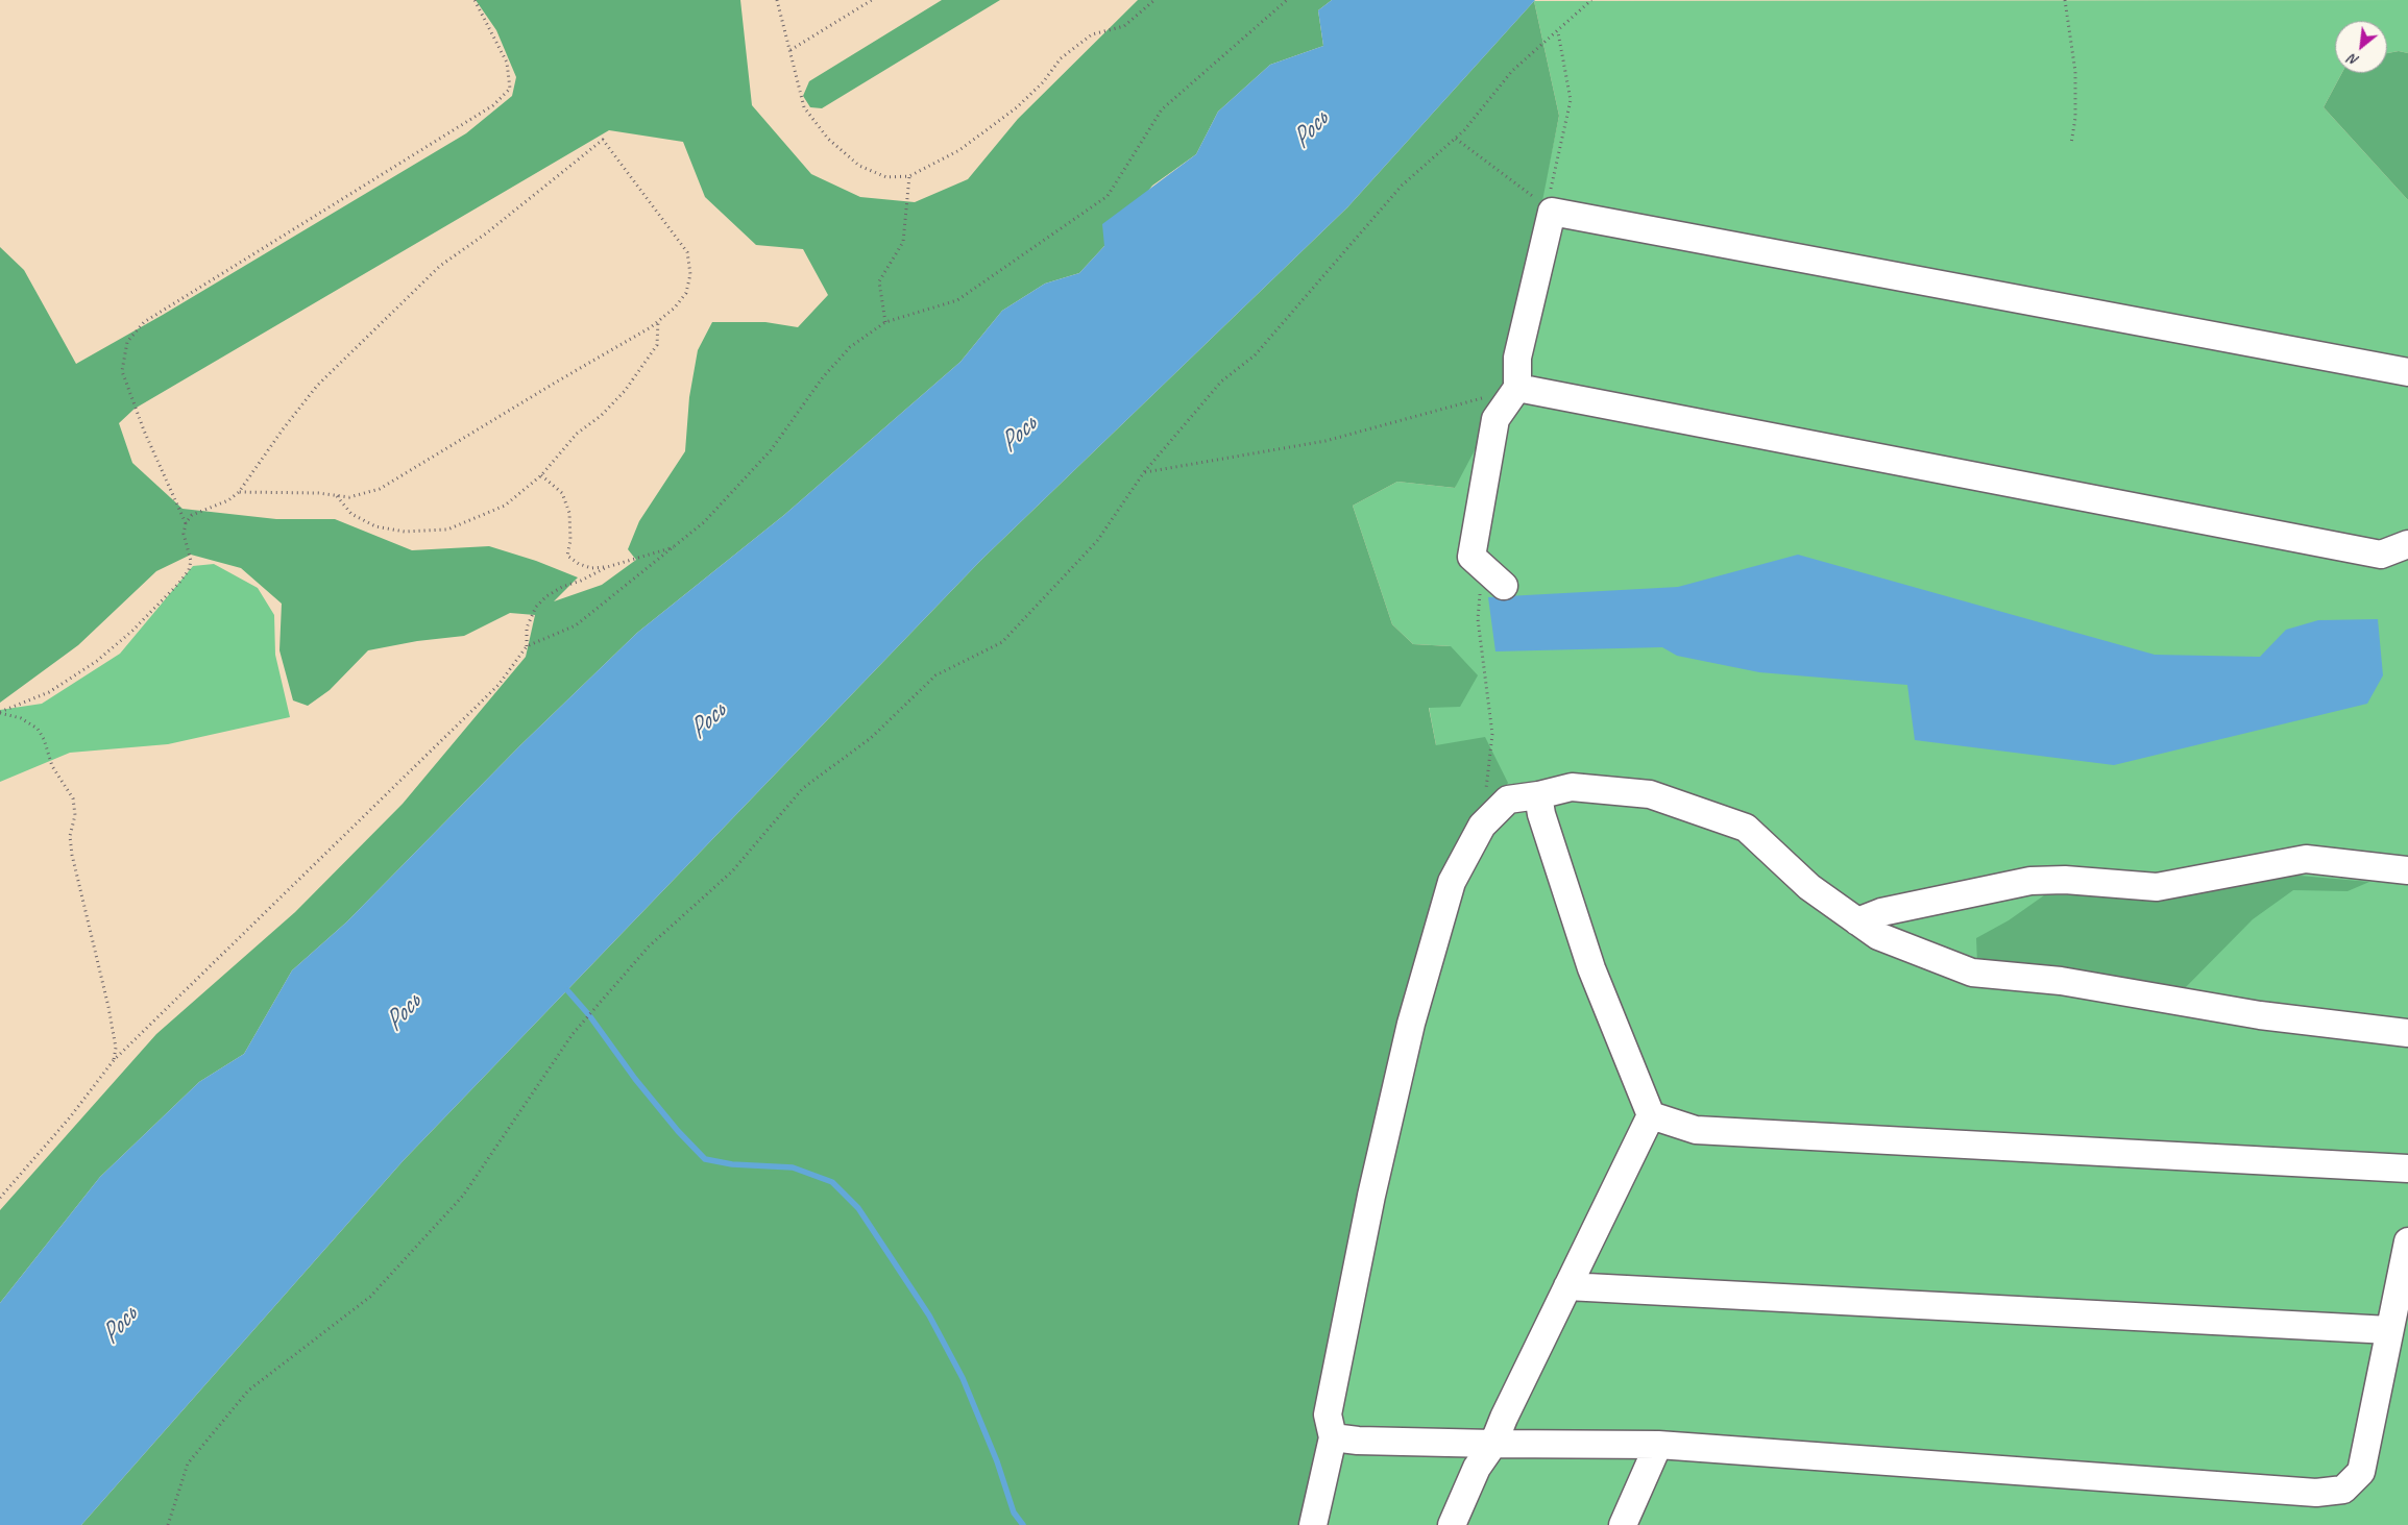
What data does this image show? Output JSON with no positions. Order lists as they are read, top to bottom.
{
  "water": ["Рось"],
  "north": "bottom left"
}
